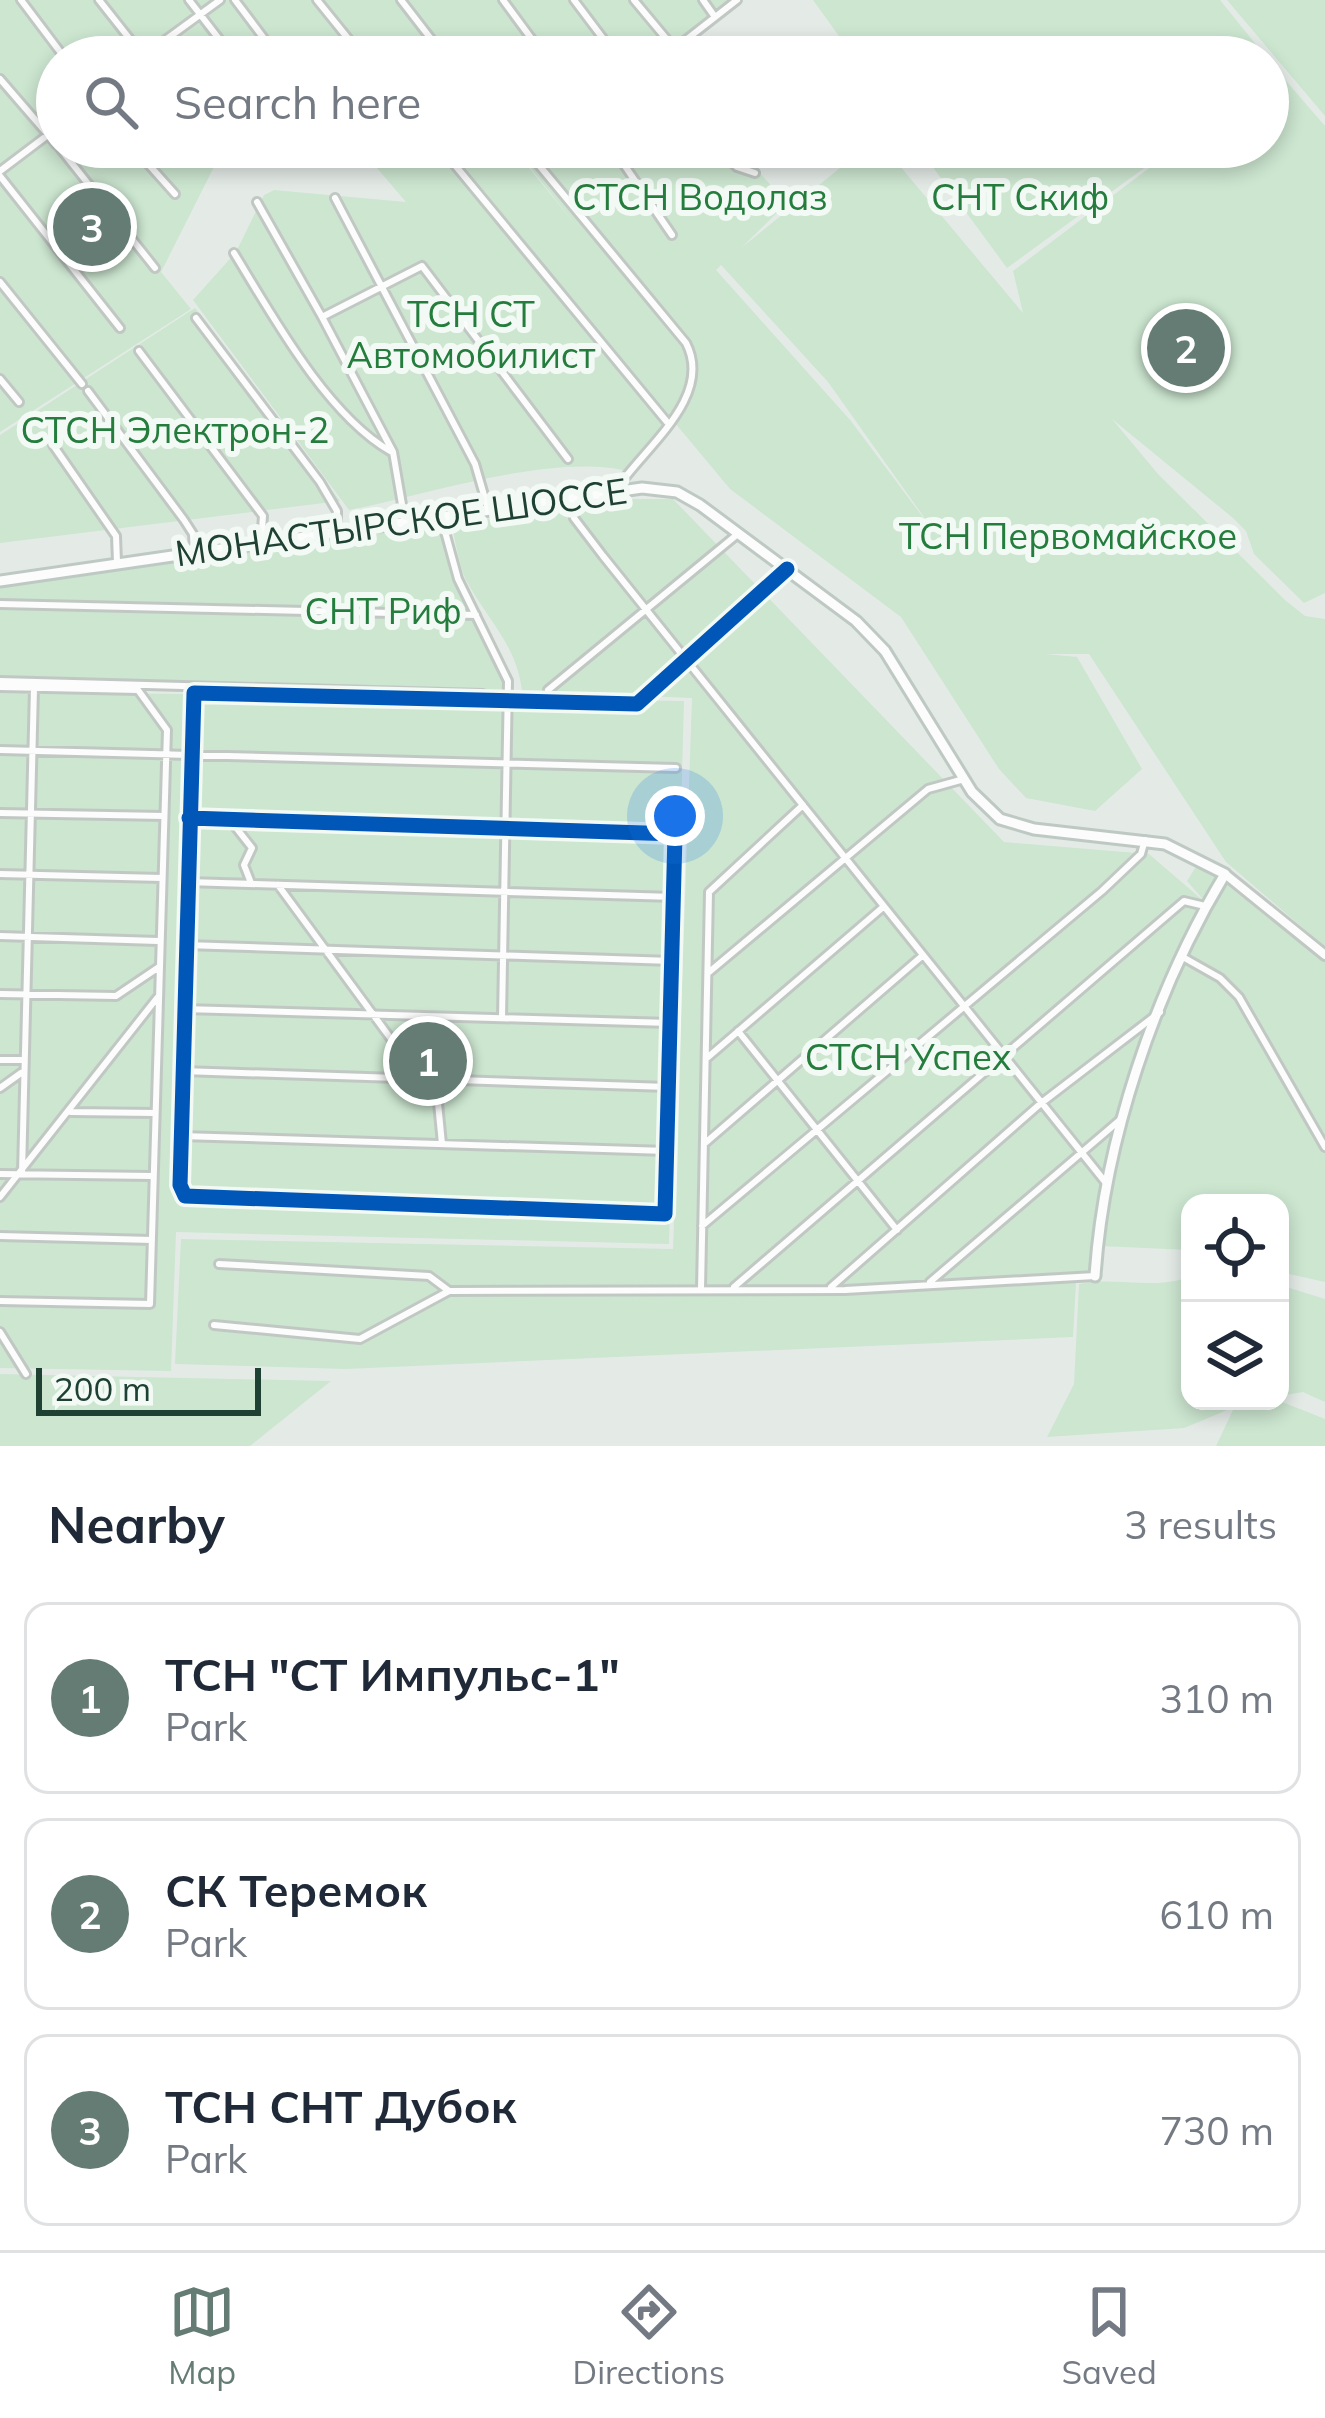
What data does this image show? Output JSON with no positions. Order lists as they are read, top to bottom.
{
  "streets": {
    "main road": ["МОНАСТЫРСКОЕ ШОССЕ"]
  },
  "parks": [
    "СТСН Водолаз",
    "СНТ Скиф",
    "ТСН СТ Автомобилист",
    "СТСН Электрон-2",
    "ТСН Первомайское",
    "СНТ Риф",
    "СТСН Успех"
  ],
  "scale_bar": "200 m",
  "page": {
    "search": "Search here",
    "pins": ["3", "2", "1"],
    "scale": "200 m",
    "heading": ["Nearby", "3 results"],
    "list": [
      {
        "mark": "1",
        "name": "ТСН \"СТ Импульс-1\"",
        "note": "Park",
        "value": "310 m"
      },
      {
        "mark": "2",
        "name": "СК Теремок",
        "note": "Park",
        "value": "610 m"
      },
      {
        "mark": "3",
        "name": "ТСН СНТ Дубок",
        "note": "Park",
        "value": "730 m"
      }
    ],
    "nav": ["Map", "Directions", "Saved"]
  }
}
